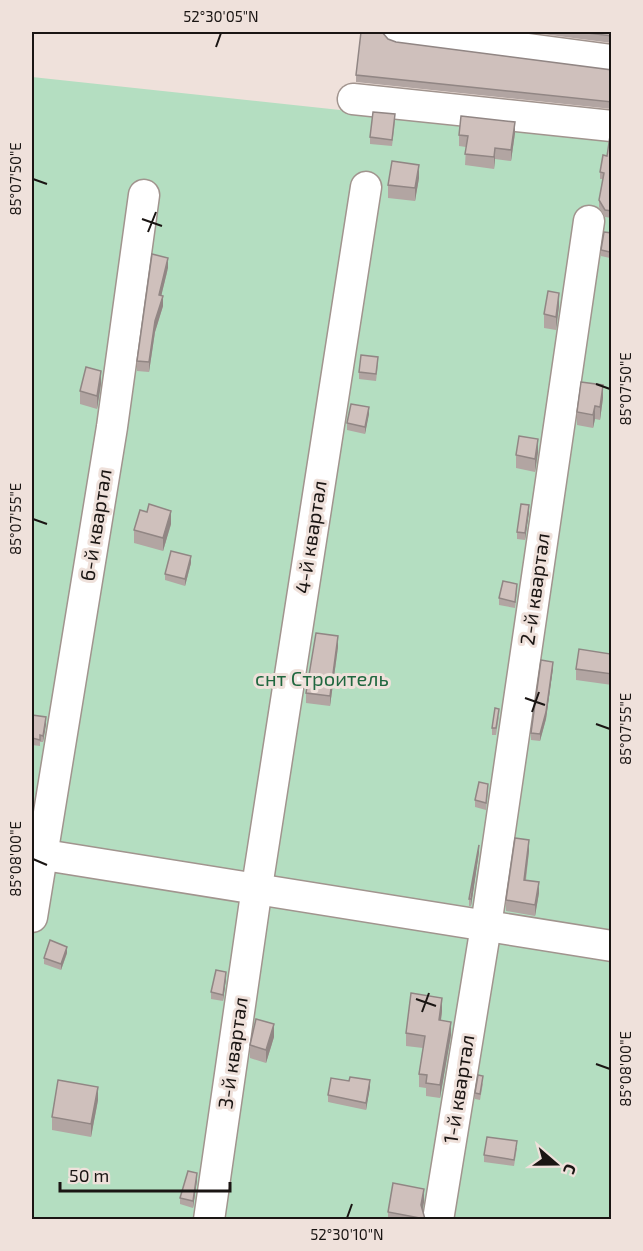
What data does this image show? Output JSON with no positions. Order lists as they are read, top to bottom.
{
  "streets": {
    "street": [
      "6-й квартал",
      "4-й квартал",
      "2-й квартал",
      "3-й квартал",
      "1-й квартал"
    ]
  },
  "crossings": [
    ["4-й квартал", "3-й квартал"],
    ["2-й квартал", "1-й квартал"]
  ],
  "parks": ["снт Строитель"],
  "scale_bar": "50 m",
  "north": "right",
  "coordinates": [
    "52°30'05\"N",
    "85°07'50\"E",
    "85°07'55\"E",
    "85°08'00\"E",
    "52°30'10\"N"
  ]
}
